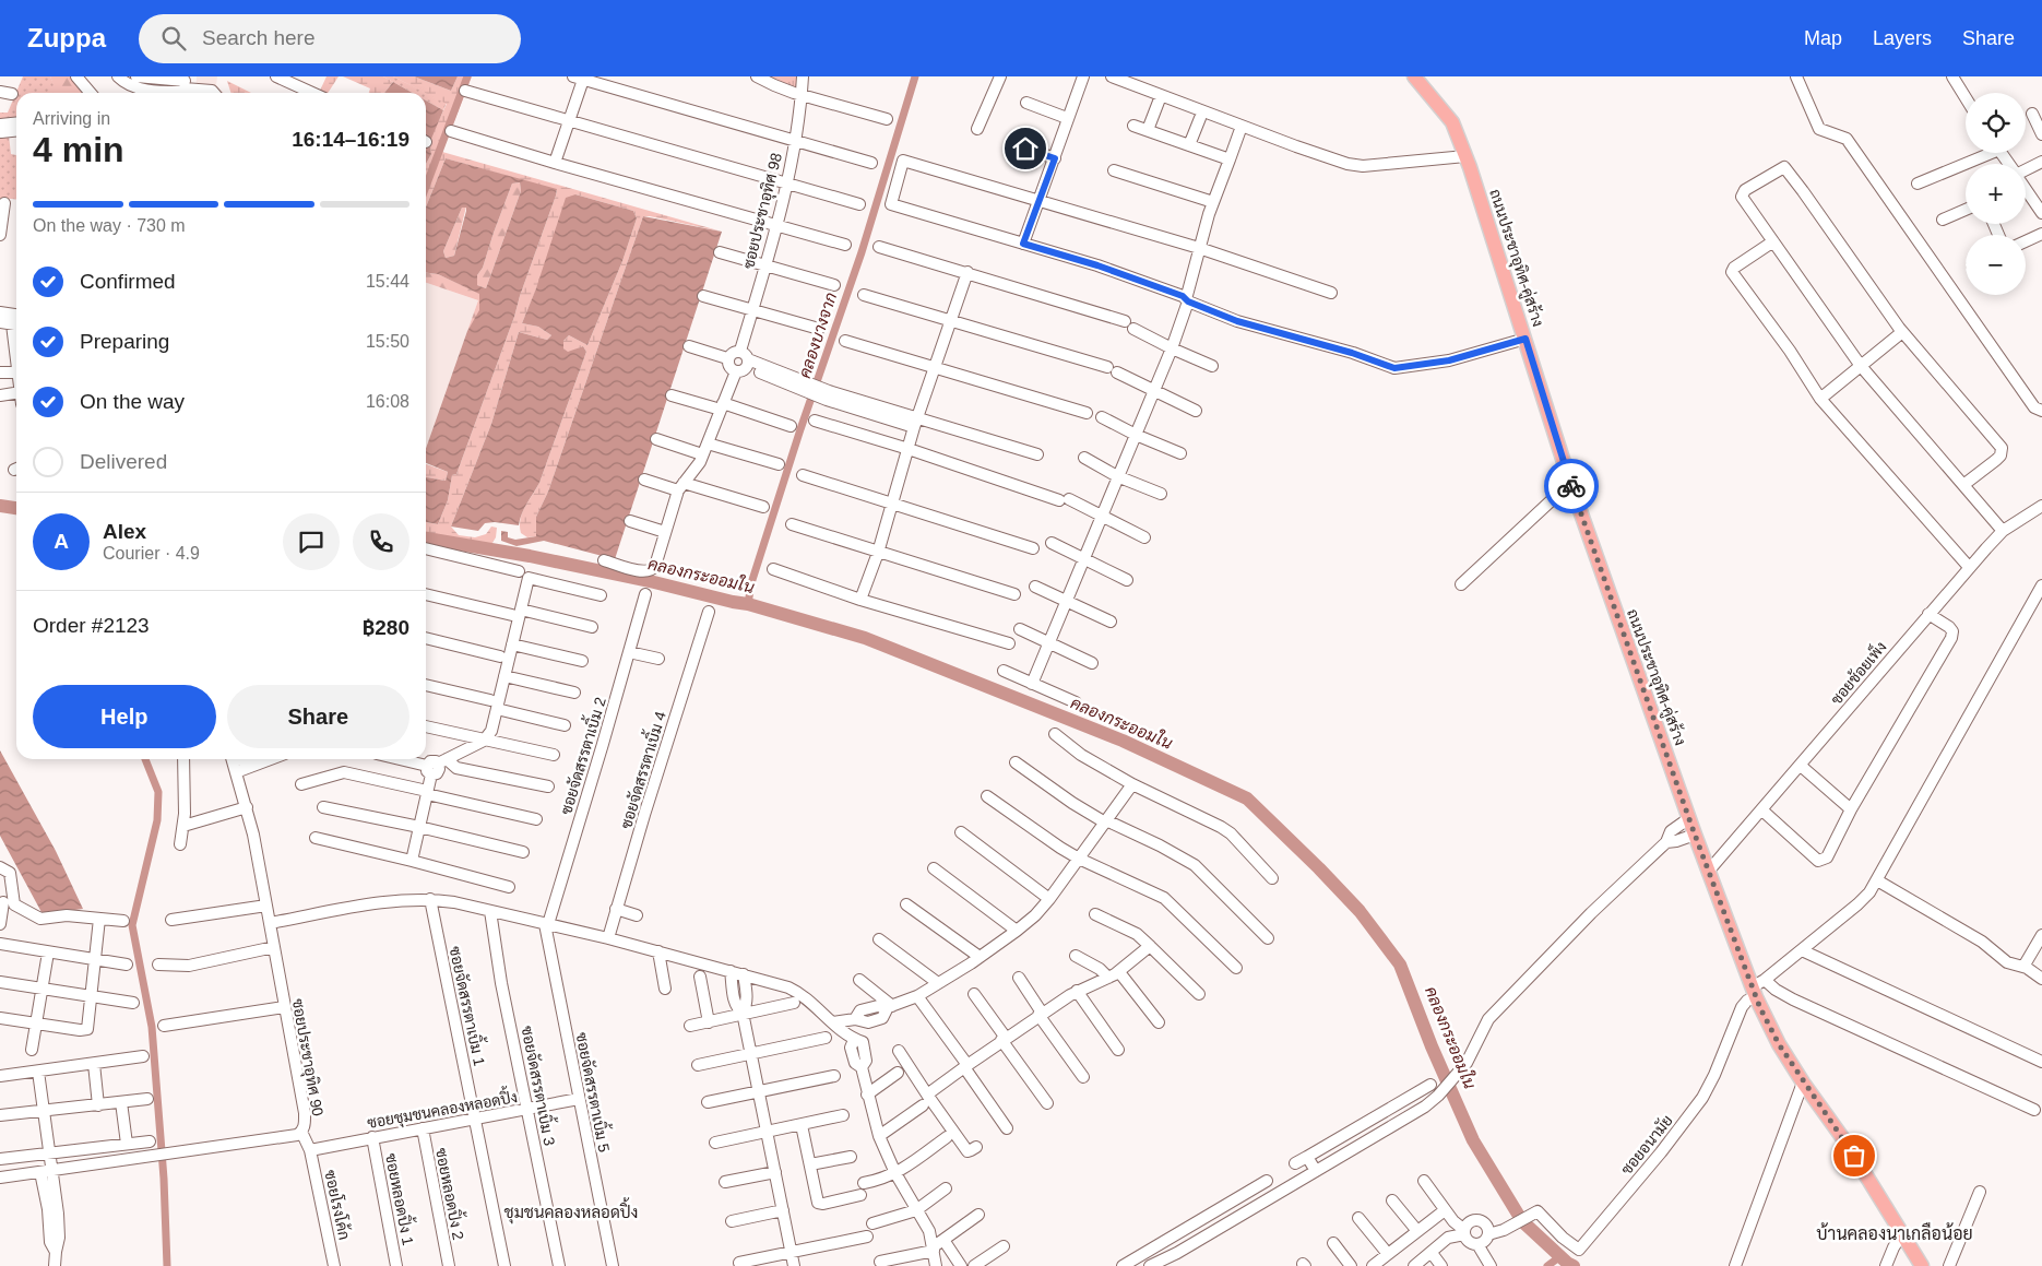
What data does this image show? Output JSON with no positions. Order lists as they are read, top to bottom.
{
  "streets": {
    "main road": ["ถนนประชาอุทิศ-คู่สร้าง"],
    "street": [
      "ซอยประชาอุทิศ 98",
      "ซอยช้อยเพ็ง",
      "ซอยจัดสรรตาเบิ้ม 2",
      "ซอยจัดสรรตาเบิ้ม 4",
      "ซอยจัดสรรตาเบิ้ม 1",
      "ซอยประชาอุทิศ 90",
      "ซอยจัดสรรตาเบิ้ม 3",
      "ซอยจัดสรรตาเบิ้ม 5",
      "ซอยชุมชนคลองหลอดปิ้ง",
      "ซอยอนามัย",
      "ซอยหลอดปิ้ง 2",
      "ซอยหลอดปิ้ง 1",
      "ซอยโรงโค้ก"
    ]
  },
  "crossings": [
    ["ถนนประชาอุทิศ-คู่สร้าง", "ซอยช้อยเพ็ง"],
    ["ถนนประชาอุทิศ-คู่สร้าง", "ซอยอนามัย"],
    ["ซอยจัดสรรตาเบิ้ม 2", "ซอยจัดสรรตาเบิ้ม 5"],
    ["ซอยจัดสรรตาเบิ้ม 1", "ซอยชุมชนคลองหลอดปิ้ง"],
    ["ซอยประชาอุทิศ 90", "ซอยโรงโค้ก"],
    ["ซอยจัดสรรตาเบิ้ม 3", "ซอยชุมชนคลองหลอดปิ้ง"],
    ["ซอยจัดสรรตาเบิ้ม 5", "ซอยชุมชนคลองหลอดปิ้ง"],
    ["ซอยชุมชนคลองหลอดปิ้ง", "ซอยหลอดปิ้ง 2"],
    ["ซอยชุมชนคลองหลอดปิ้ง", "ซอยหลอดปิ้ง 1"],
    ["ซอยชุมชนคลองหลอดปิ้ง", "ซอยโรงโค้ก"]
  ],
  "districts": ["ชุมชนคลองหลอดปิ้ง", "บ้านคลองนาเกลือน้อย"],
  "water": ["คลองบางจาก", "คลองกระออมใน"],
  "page": {
    "header": "Zuppa",
    "search": "Search here",
    "nav": ["Map", "Layers", "Share"],
    "map_buttons": ["+", "−"],
    "heading": ["4 min", "Arriving in", "16:14–16:19"],
    "panel": [
      "Alex",
      "Courier · 4.9",
      "Order #2123",
      "฿280"
    ],
    "bar": "On the way · 730 m",
    "list": [
      ["Confirmed", "15:44"],
      ["Preparing", "15:50"],
      ["On the way", "16:08"],
      "Delivered"
    ],
    "round": "A",
    "buttons": ["Help", "Share"]
  }
}
